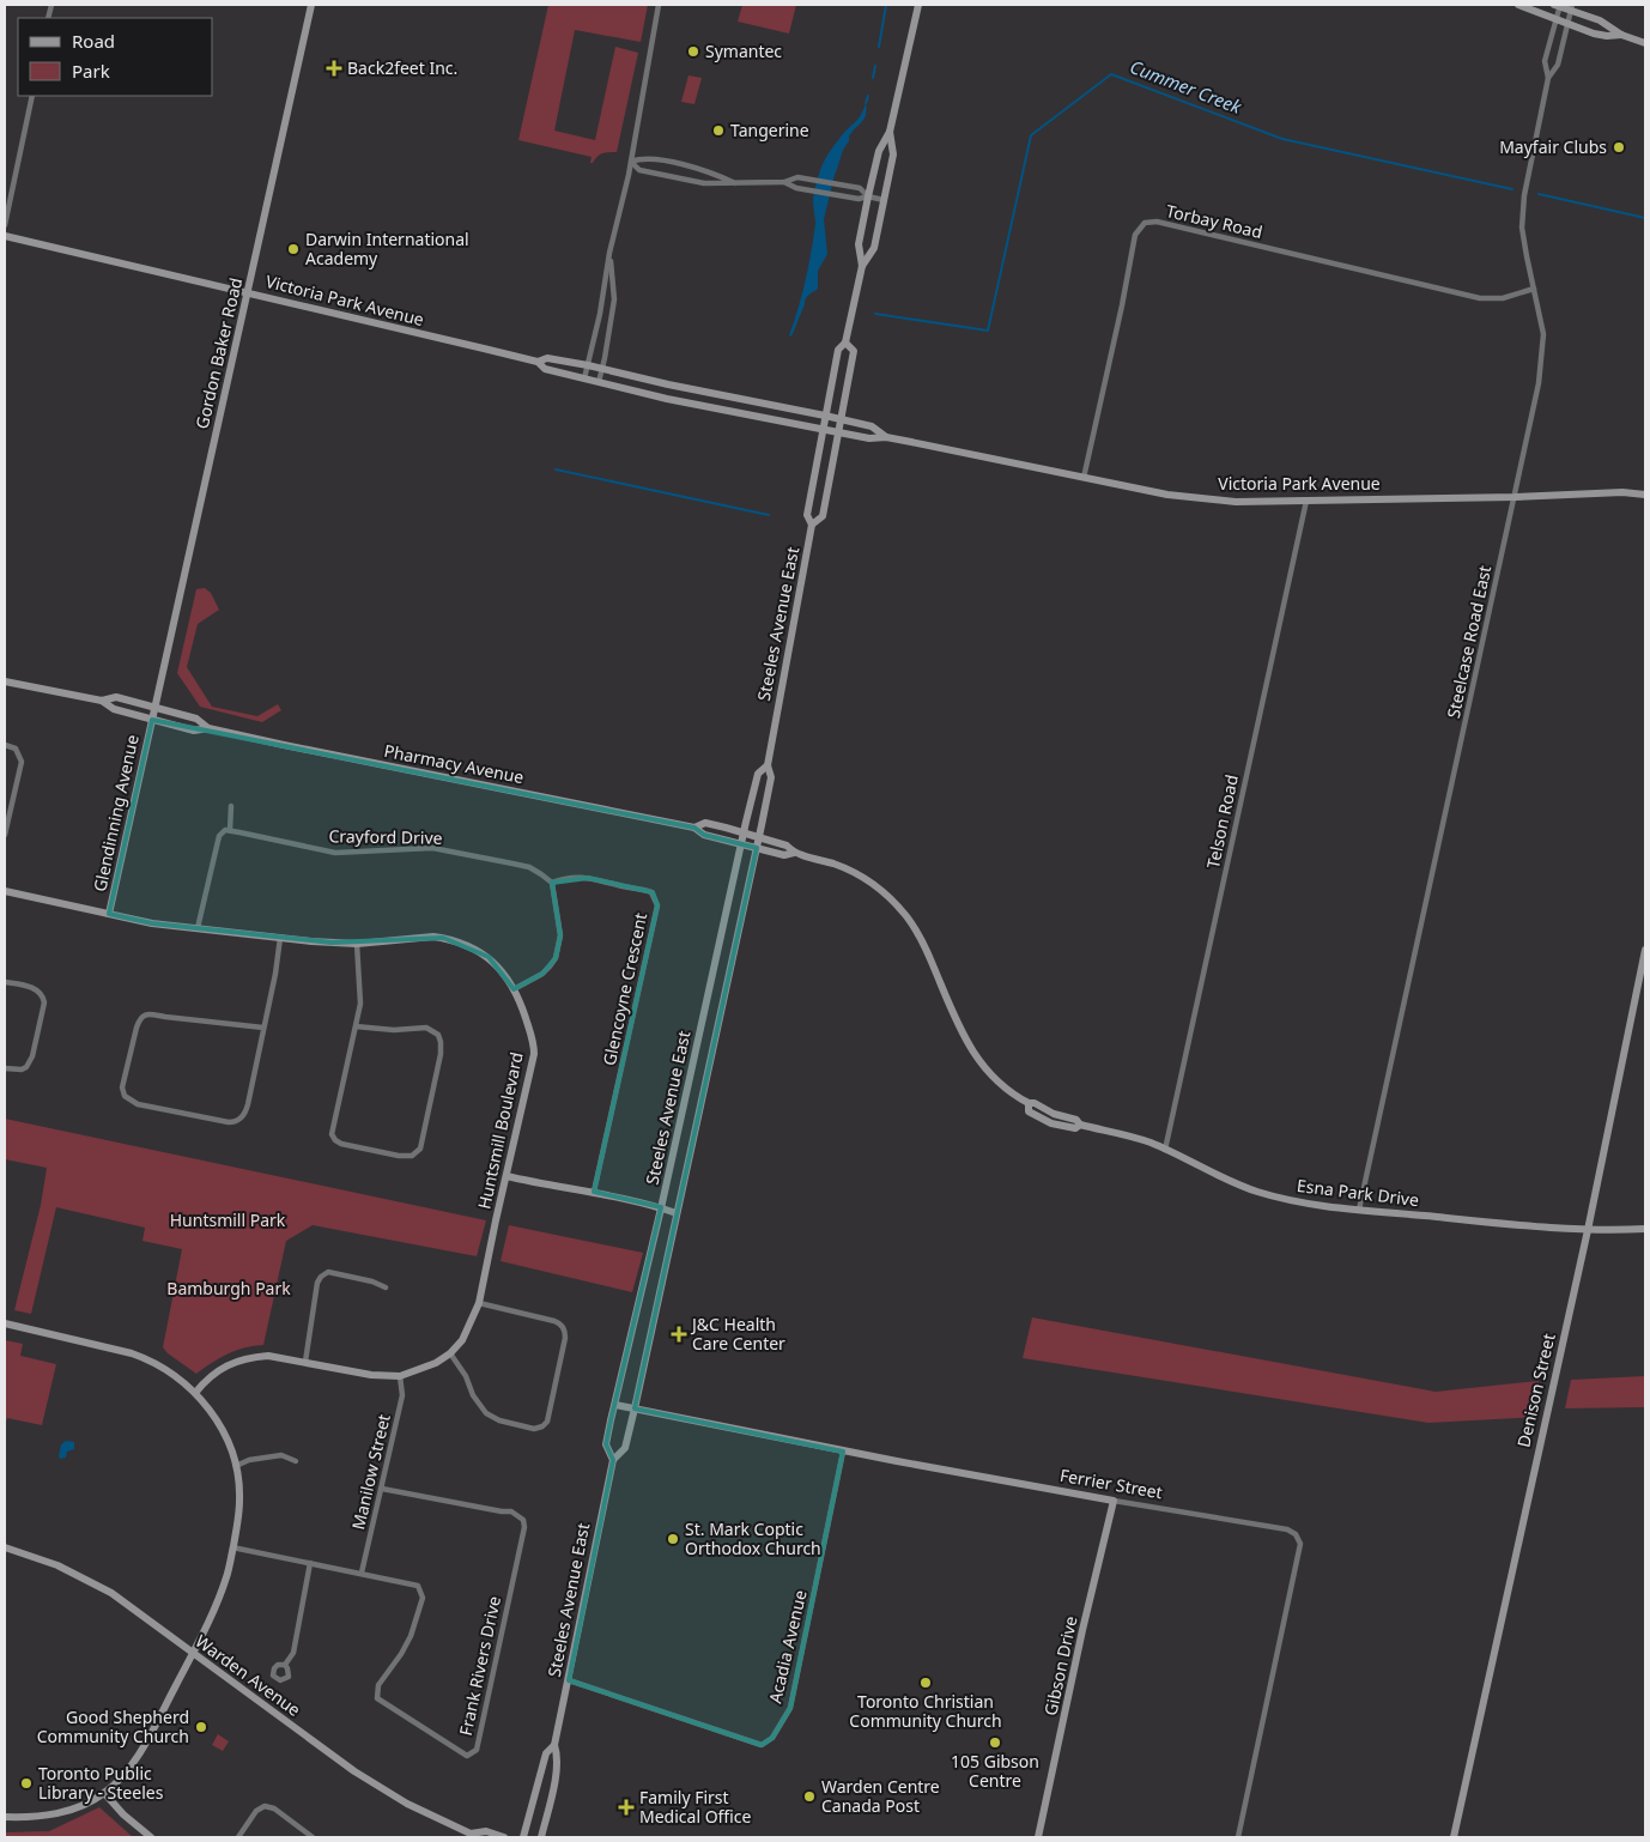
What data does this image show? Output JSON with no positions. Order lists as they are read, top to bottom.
{
  "streets": {
    "street": [
      "Torbay Road",
      "Victoria Park Avenue",
      "Gordon Baker Road",
      "Steeles Avenue East",
      "Steelcase Road East",
      "Pharmacy Avenue",
      "Glendinning Avenue",
      "Telson Road",
      "Crayford Drive",
      "Glencoyne Crescent",
      "Huntsmill Boulevard",
      "Esna Park Drive",
      "Denison Street",
      "Manilow Street",
      "Ferrier Street",
      "Acadia Avenue",
      "Frank Rivers Drive",
      "Gibson Drive",
      "Warden Avenue"
    ]
  },
  "crossings": [
    ["Torbay Road", "Victoria Park Avenue"],
    ["Torbay Road", "Steelcase Road East"],
    ["Victoria Park Avenue", "Gordon Baker Road"],
    ["Victoria Park Avenue", "Steeles Avenue East"],
    ["Victoria Park Avenue", "Steelcase Road East"],
    ["Victoria Park Avenue", "Telson Road"],
    ["Gordon Baker Road", "Pharmacy Avenue"],
    ["Gordon Baker Road", "Glendinning Avenue"],
    ["Steeles Avenue East", "Pharmacy Avenue"],
    ["Steeles Avenue East", "Esna Park Drive"],
    ["Steeles Avenue East", "Ferrier Street"],
    ["Steeles Avenue East", "Acadia Avenue"],
    ["Steelcase Road East", "Esna Park Drive"],
    ["Pharmacy Avenue", "Glendinning Avenue"],
    ["Pharmacy Avenue", "Esna Park Drive"],
    ["Glendinning Avenue", "Huntsmill Boulevard"],
    ["Telson Road", "Esna Park Drive"],
    ["Crayford Drive", "Glencoyne Crescent"],
    ["Huntsmill Boulevard", "Manilow Street"],
    ["Esna Park Drive", "Denison Street"],
    ["Manilow Street", "Frank Rivers Drive"],
    ["Ferrier Street", "Acadia Avenue"],
    ["Ferrier Street", "Gibson Drive"]
  ],
  "water": ["Cummer Creek"],
  "parks": ["Huntsmill Park", "Bamburgh Park"],
  "places": {
    "other": [
      "Symantec",
      "Tangerine",
      "Mayfair Clubs",
      "Darwin International Academy",
      "St. Mark Coptic Orthodox Church",
      "Toronto Christian Community Church",
      "Good Shepherd Community Church",
      "105 Gibson Centre",
      "Toronto Public Library - Steeles",
      "Warden Centre Canada Post"
    ],
    "health": ["Back2feet Inc.", "J&C Health Care Center", "Family First Medical Office"]
  },
  "legend": ["Road", "Park"]
}
